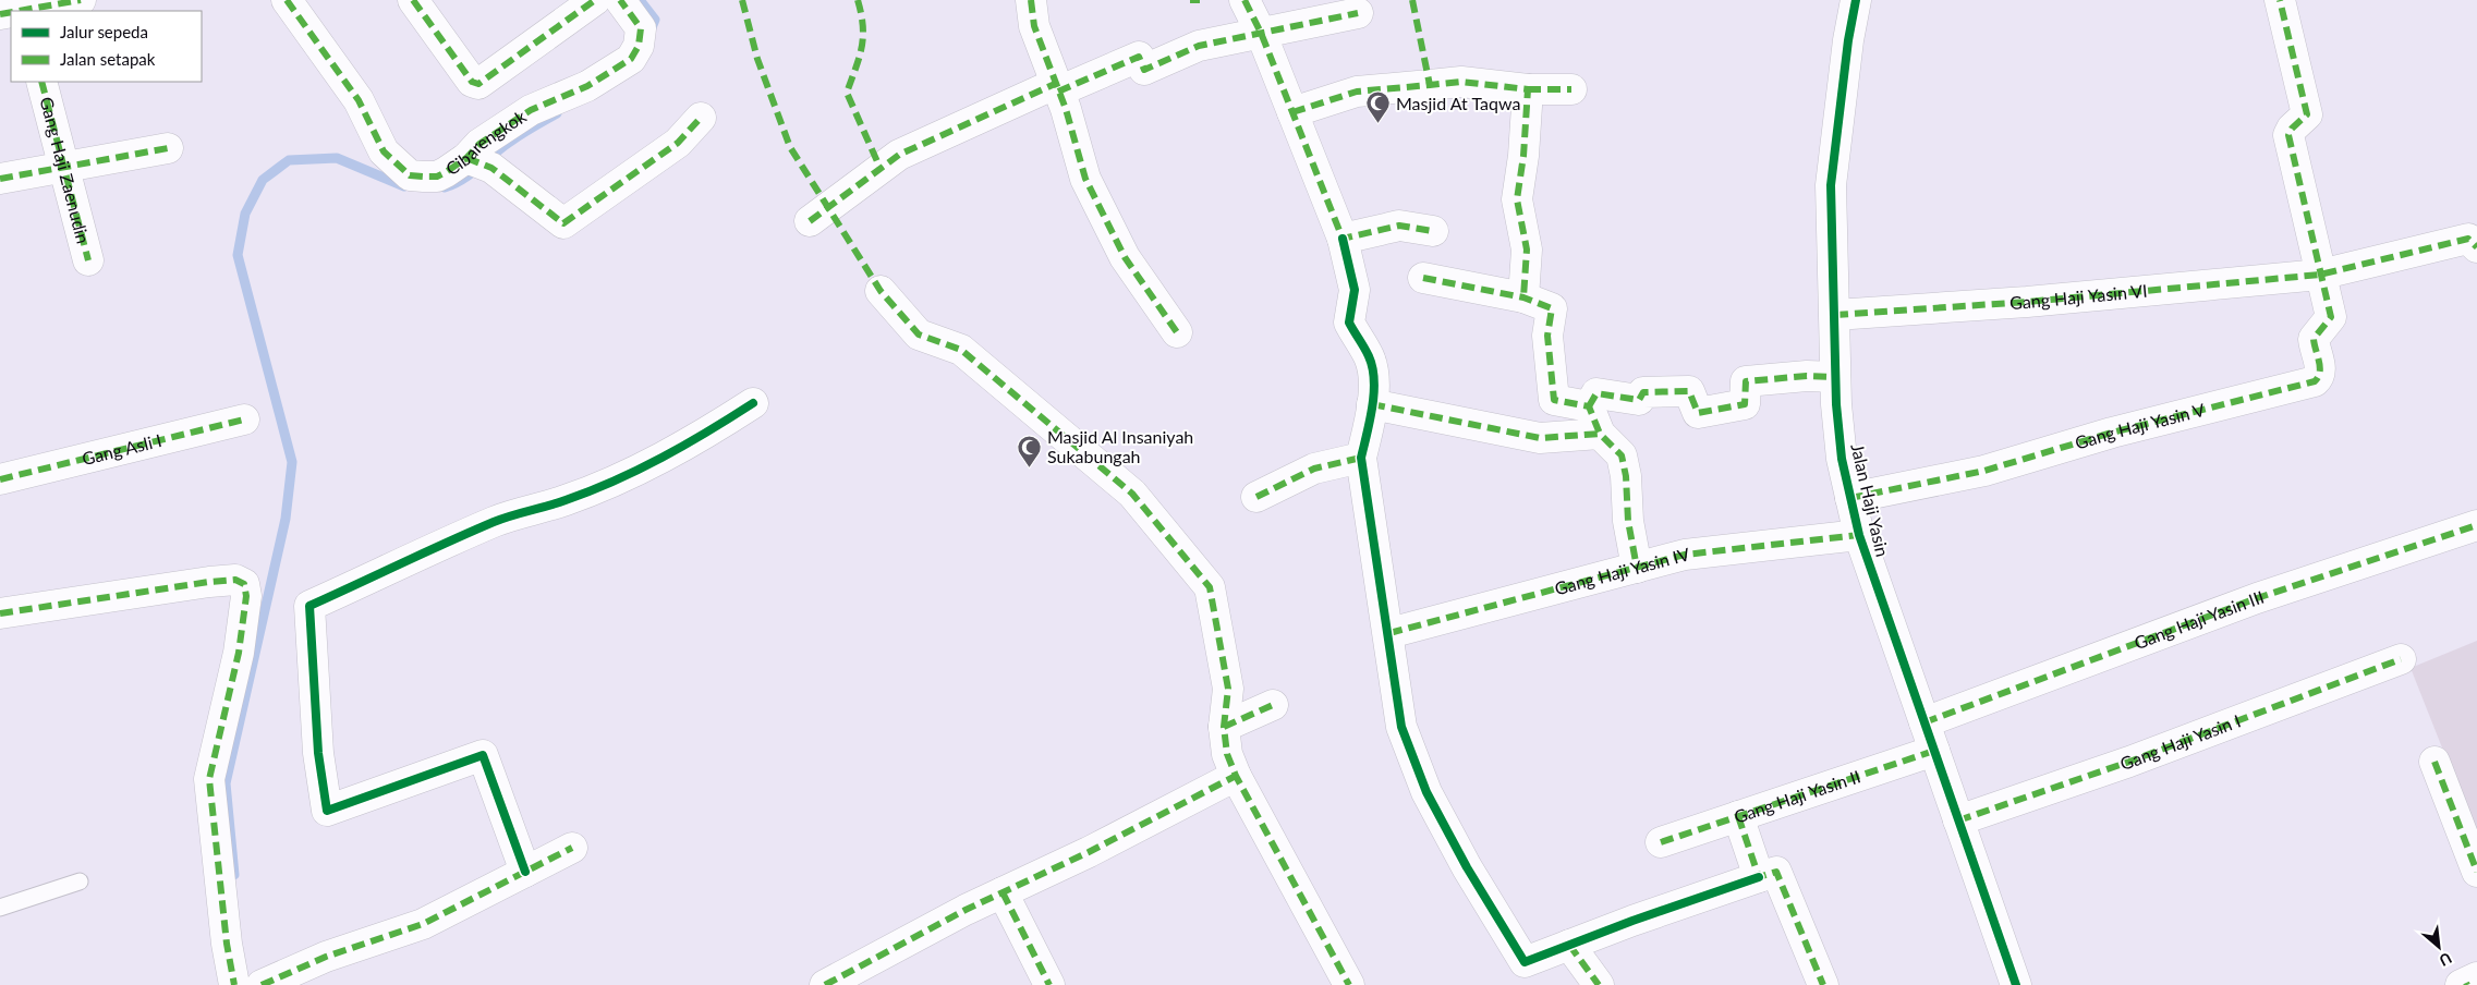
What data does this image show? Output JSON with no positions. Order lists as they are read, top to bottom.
{
  "streets": {
    "street": [
      "Cibarengkok",
      "Gang Haji Zaenudin",
      "Gang Haji Yasin VI",
      "Gang Haji Yasin V",
      "Gang Asli I",
      "Jalan Haji Yasin",
      "Gang Haji Yasin IV",
      "Gang Haji Yasin III",
      "Gang Haji Yasin I",
      "Gang Haji Yasin II"
    ]
  },
  "crossings": [
    ["Gang Haji Yasin VI", "Gang Haji Yasin V"],
    ["Gang Haji Yasin VI", "Jalan Haji Yasin"],
    ["Gang Haji Yasin V", "Jalan Haji Yasin"],
    ["Jalan Haji Yasin", "Gang Haji Yasin IV"],
    ["Jalan Haji Yasin", "Gang Haji Yasin III"],
    ["Jalan Haji Yasin", "Gang Haji Yasin I"],
    ["Jalan Haji Yasin", "Gang Haji Yasin II"]
  ],
  "places": {
    "mosque": ["Masjid At Taqwa", "Masjid Al Insaniyah Sukabungah"]
  },
  "legend": ["Jalur sepeda", "Jalan setapak"],
  "north": "bottom right"
}
